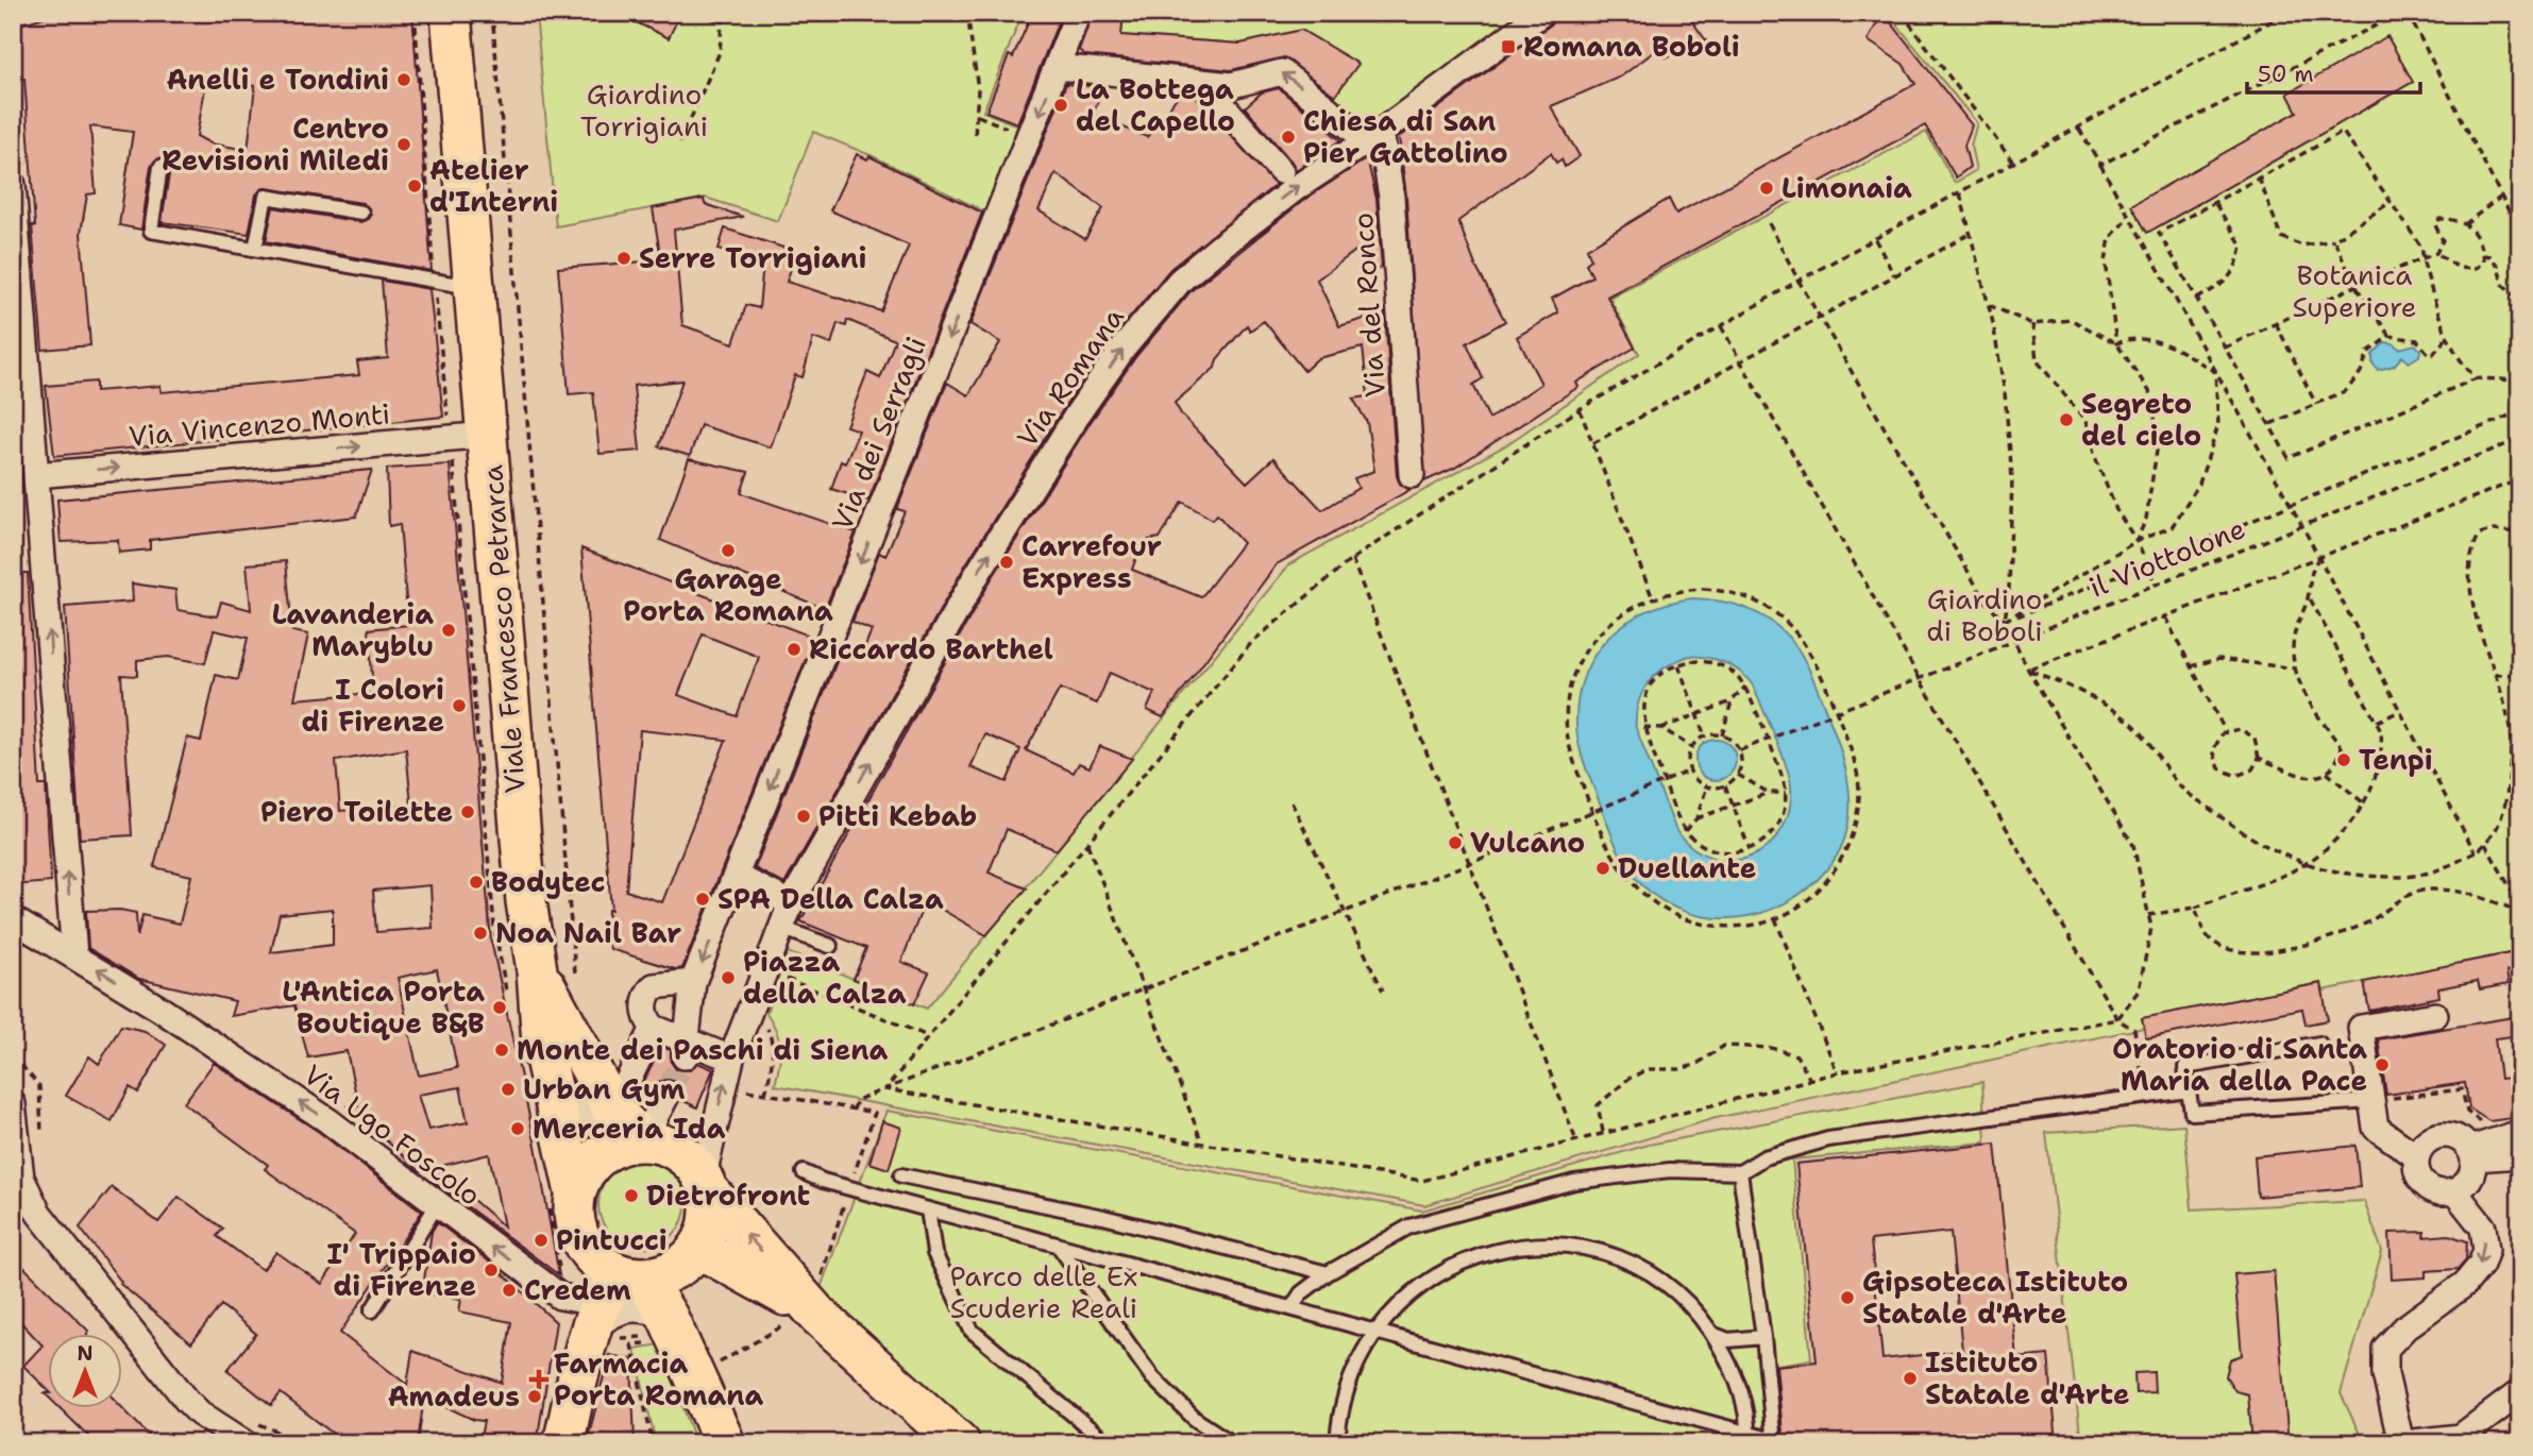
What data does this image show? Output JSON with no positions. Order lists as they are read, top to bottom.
{
  "streets": {
    "main road": ["Viale Francesco Petrarca"],
    "street": [
      "Via del Ronco",
      "Via Romana",
      "Via Vincenzo Monti",
      "Via dei Serragli",
      "Via Ugo Foscolo"
    ],
    "path": ["il Viottolone"]
  },
  "crossings": [
    ["Via del Ronco", "Via Romana"],
    ["Via Vincenzo Monti", "Viale Francesco Petrarca"]
  ],
  "one_way": [
    "Via Romana",
    "Via Vincenzo Monti",
    "Via dei Serragli",
    "Via Ugo Foscolo"
  ],
  "parks": [
    "Giardino Torrigiani",
    "Botanica Superiore",
    "Giardino di Boboli",
    "Parco delle Ex Scuderie Reali"
  ],
  "places": {
    "transit": ["Romana Boboli"],
    "other": [
      "Anelli e Tondini",
      "La Bottega del Capello",
      "Chiesa di San Pier Gattolino",
      "Centro Revisioni Miledi",
      "Atelier d'Interni",
      "Limonaia",
      "Serre Torrigiani",
      "Segreto del cielo",
      "Garage Porta Romana",
      "Carrefour Express",
      "Lavanderia Maryblu",
      "Riccardo Barthel",
      "I Colori di Firenze",
      "Tenpi",
      "Piero Toilette",
      "Pitti Kebab",
      "Vulcano",
      "Duellante",
      "Bodytec",
      "SPA Della Calza",
      "Noa Nail Bar",
      "Piazza della Calza",
      "L'Antica Porta Boutique B&B",
      "Monte dei Paschi di Siena",
      "Oratorio di Santa Maria della Pace",
      "Urban Gym",
      "Merceria Ida",
      "Dietrofront",
      "Pintucci",
      "I' Trippaio di Firenze",
      "Credem",
      "Gipsoteca Istituto Statale d'Arte",
      "Istituto Statale d'Arte",
      "Amadeus"
    ],
    "health": ["Farmacia Porta Romana"]
  },
  "scale_bar": "50 m",
  "north": "top"
}
